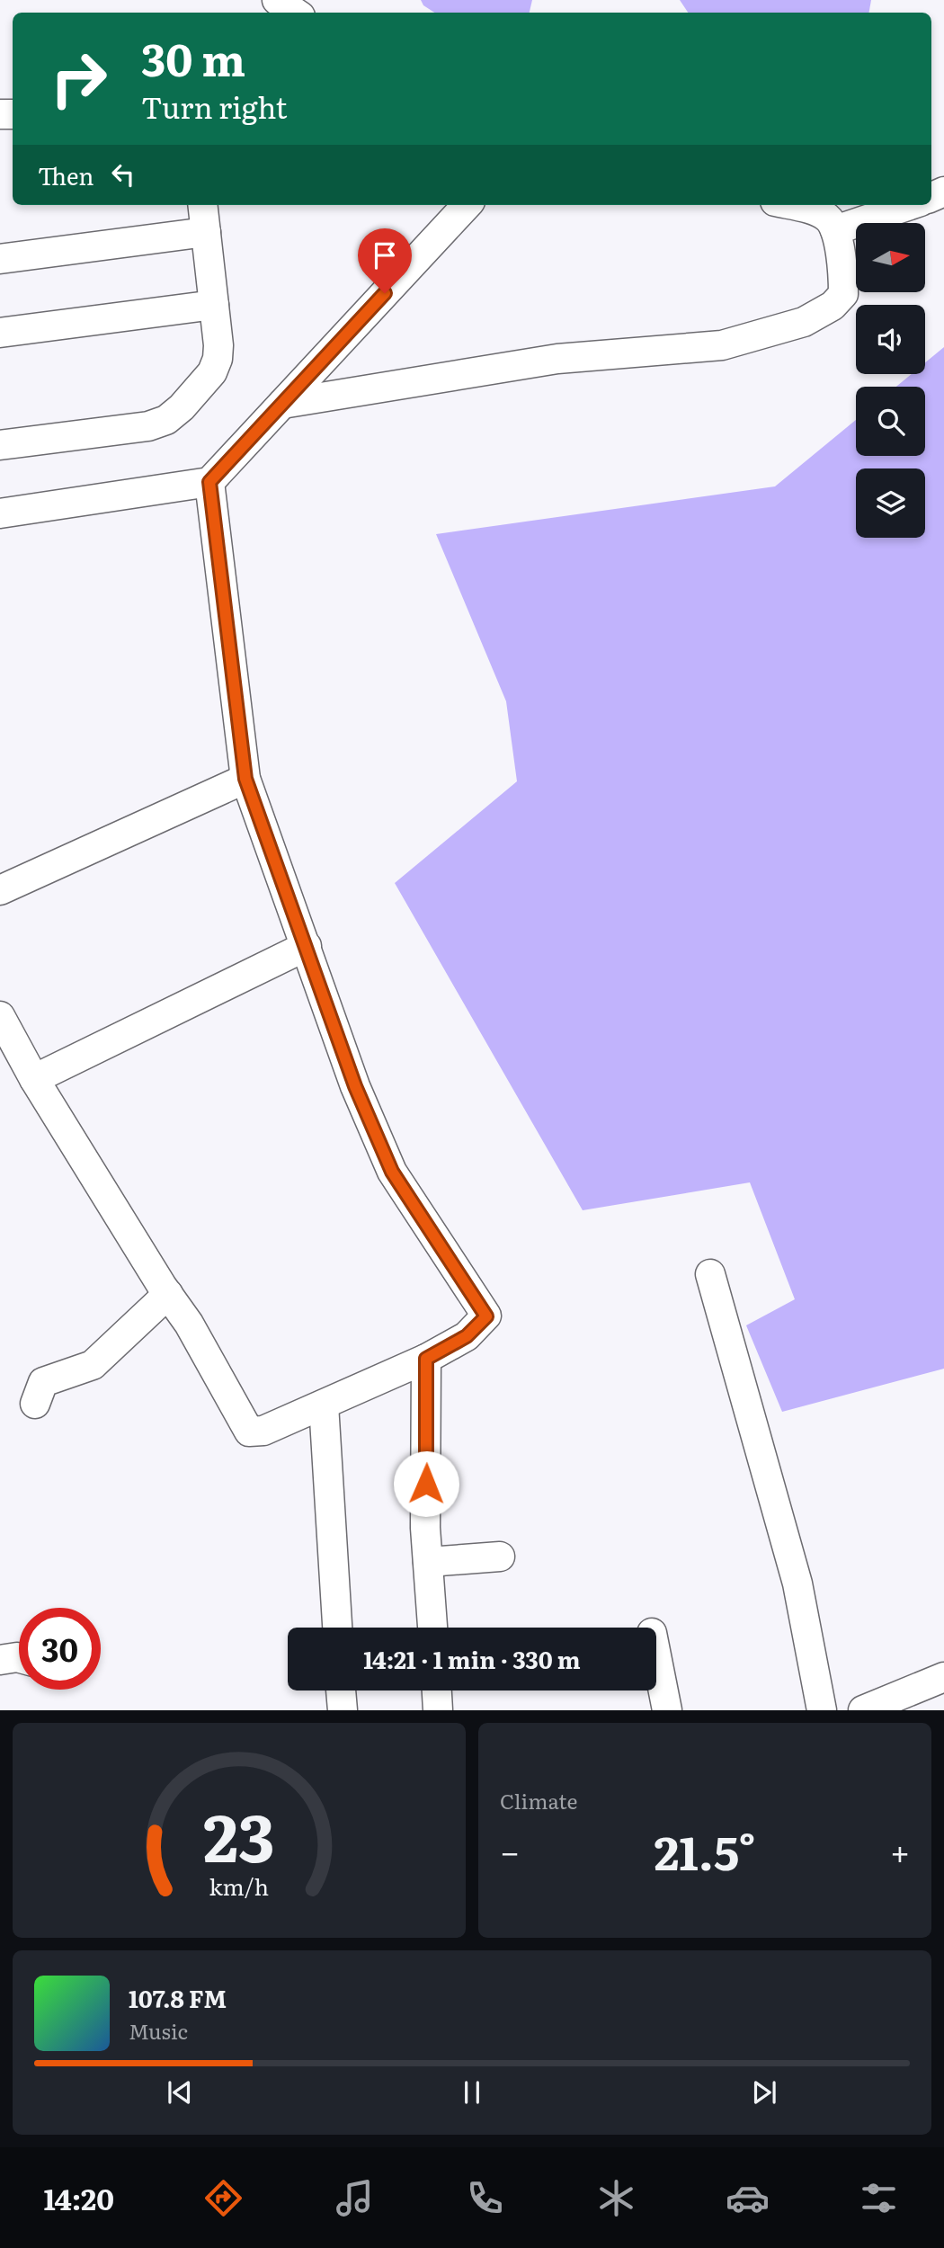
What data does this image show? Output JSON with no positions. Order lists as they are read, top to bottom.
{
  "north": "right",
  "page": {
    "turn": ["30 m", "Turn right"],
    "then": "Then",
    "limit": "30",
    "trip": "14:21 · 1 min · 330 m",
    "tile": "Climate",
    "heat": ["−", "21.5°", "+"],
    "song": ["107.8 FM", "Music"],
    "tabs": "14:20",
    "gauge": ["23", "km/h"]
  }
}
